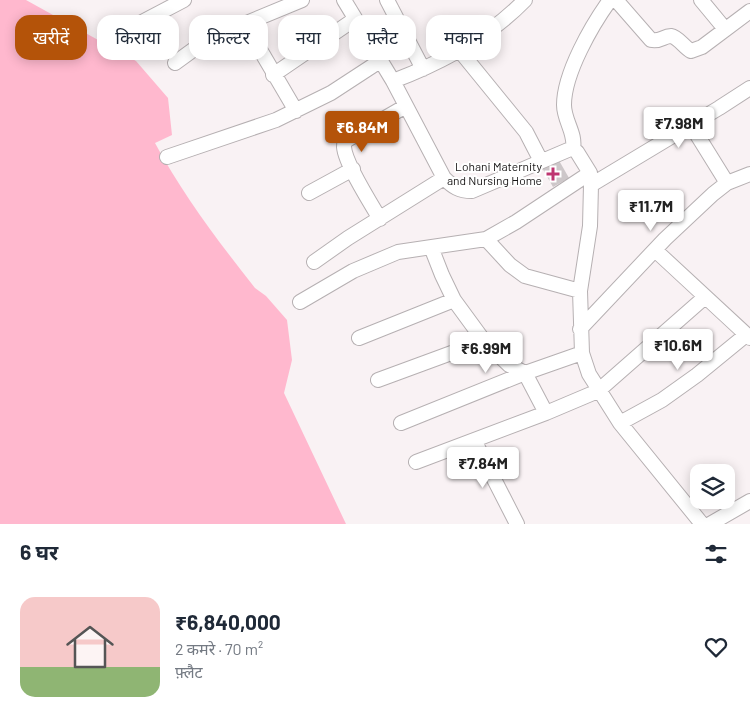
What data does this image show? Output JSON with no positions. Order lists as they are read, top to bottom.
{
  "places": {
    "health": ["Lohani Maternity and Nursing Home"]
  },
  "page": {
    "chip": [
      "खरीदें",
      "किराया",
      "फ़िल्टर",
      "नया",
      "फ़्लैट",
      "मकान"
    ],
    "price": [
      "₹7.98M",
      "₹6.84M",
      "₹11.7M",
      "₹10.6M",
      "₹6.99M",
      "₹7.84M"
    ],
    "heading": "6 घर",
    "list": [
      {
        "name": "₹6,840,000",
        "note": "2 कमरे · 70 m² · फ़्लैट"
      }
    ]
  }
}
